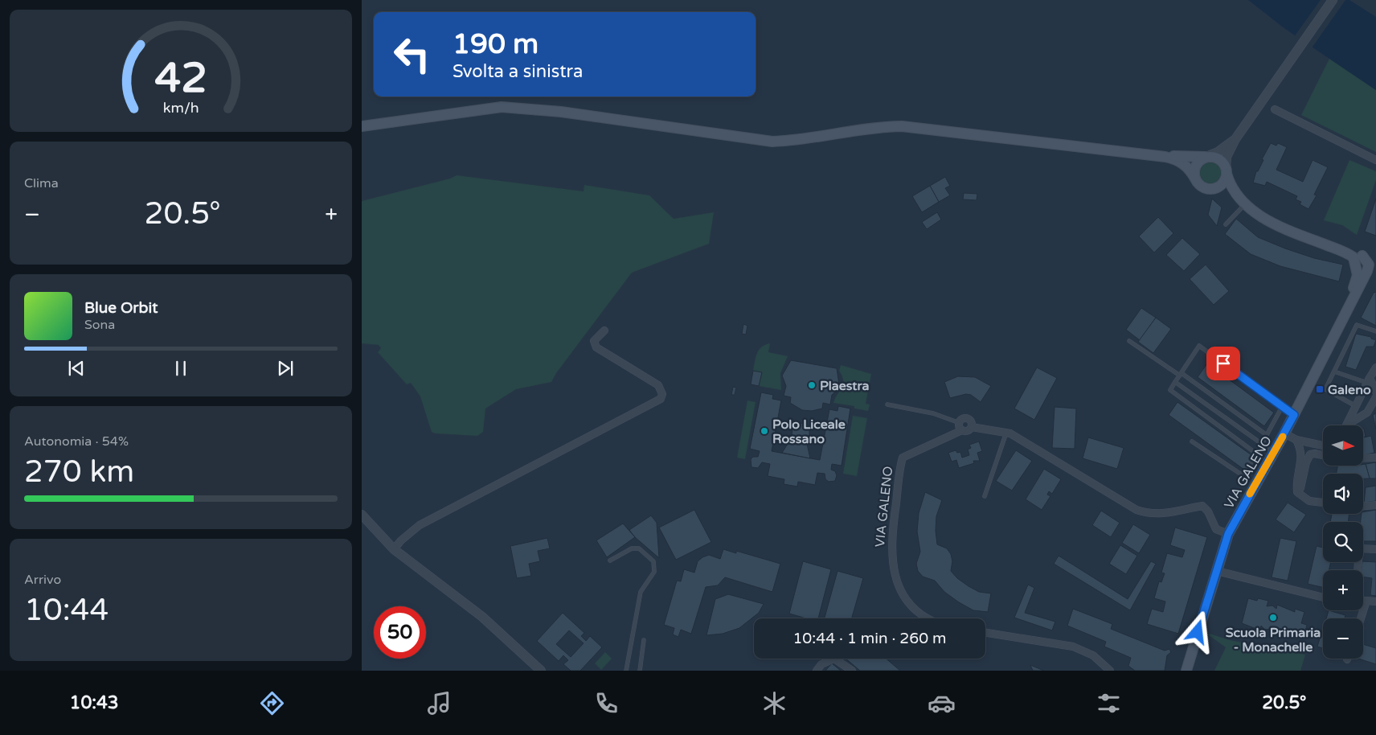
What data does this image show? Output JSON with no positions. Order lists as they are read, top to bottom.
{
  "streets": {
    "main road": ["VIA GALENO"]
  },
  "places": {
    "other": ["Plaestra", "Polo Liceale Rossano", "Scuola Primaria - Monachelle"],
    "transit": ["Galeno"]
  },
  "north": "right",
  "page": {
    "turn": ["190 m", "Svolta a sinistra"],
    "tile": [
      "Clima",
      ["Autonomia · 54%", "270 km"],
      ["Arrivo", "10:44"]
    ],
    "heat": ["−", "20.5°", "+"],
    "song": ["Blue Orbit", "Sona"],
    "map_buttons": ["+", "−"],
    "limit": "50",
    "trip": "10:44 · 1 min · 260 m",
    "tabs": ["10:43", "20.5°"],
    "gauge": ["42", "km/h"]
  }
}
